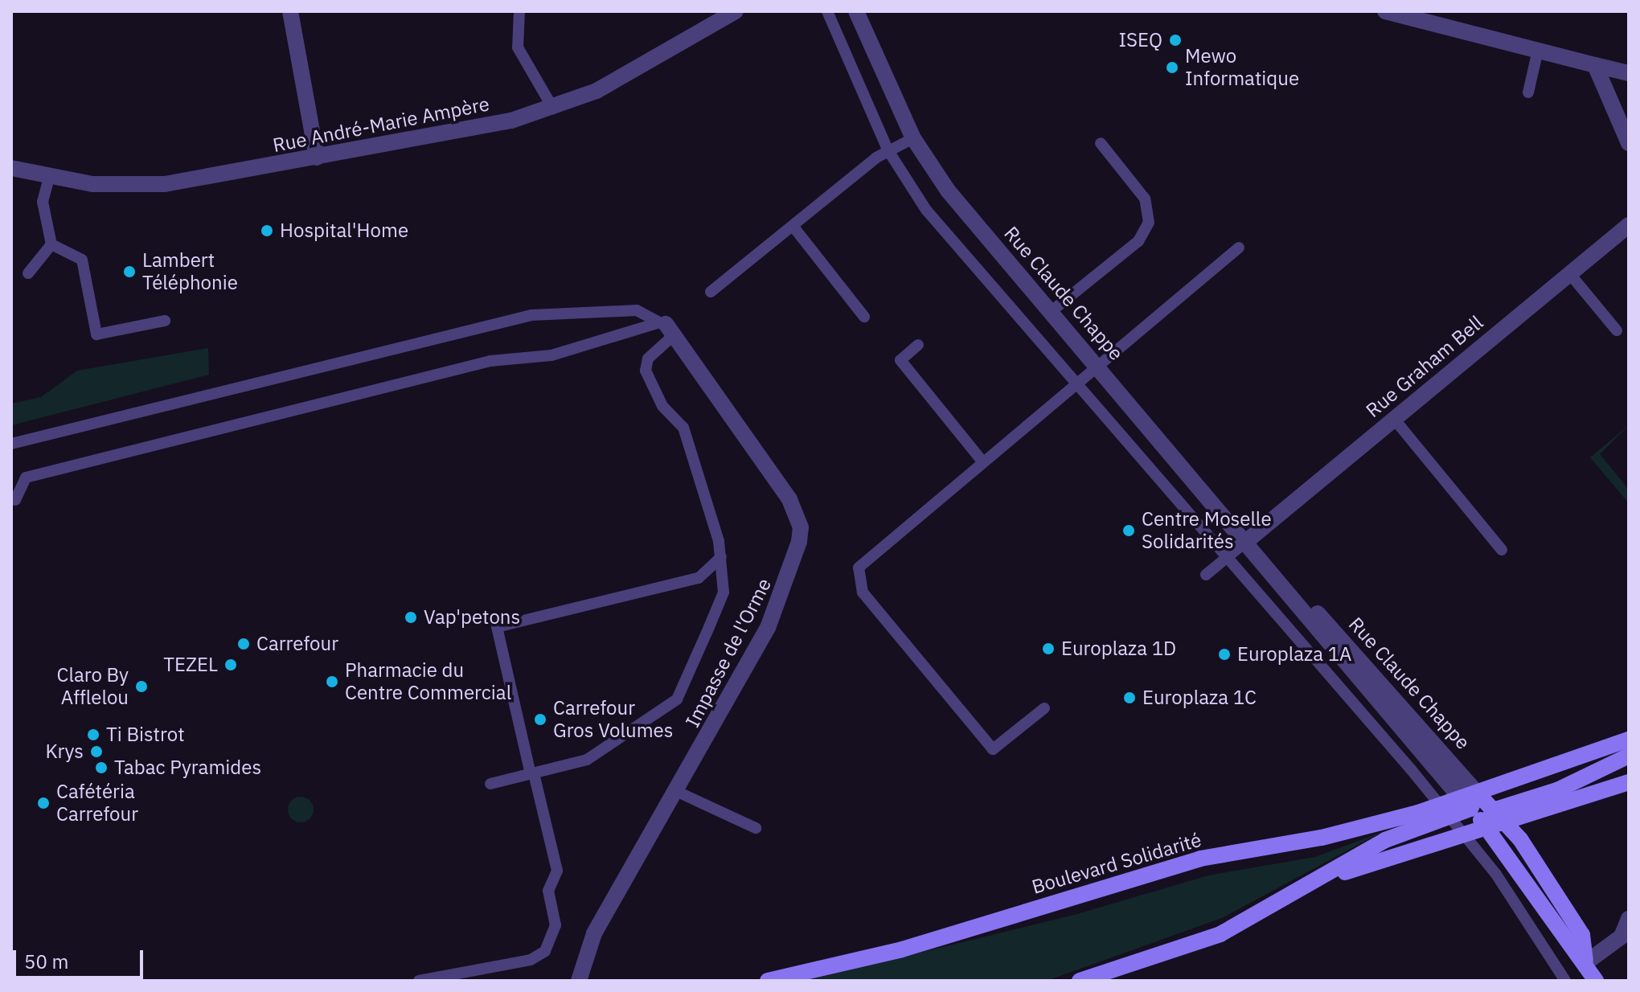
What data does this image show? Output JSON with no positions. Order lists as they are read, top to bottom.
{
  "streets": {
    "main road": ["Boulevard Solidarité"],
    "street": [
      "Rue André-Marie Ampère",
      "Rue Claude Chappe",
      "Rue Graham Bell",
      "Impasse de l'Orme"
    ]
  },
  "crossings": [
    ["Rue Claude Chappe", "Rue Graham Bell"],
    ["Rue Claude Chappe", "Boulevard Solidarité"]
  ],
  "places": [
    "ISEQ",
    "Mewo Informatique",
    "Hospital'Home",
    "Lambert Téléphonie",
    "Centre Moselle Solidarités",
    "Vap'petons",
    "Carrefour",
    "Europlaza 1D",
    "Europlaza 1A",
    "TEZEL",
    "Pharmacie du Centre Commercial",
    "Claro By Afflelou",
    "Europlaza 1C",
    "Carrefour Gros Volumes",
    "Ti Bistrot",
    "Krys",
    "Tabac Pyramides",
    "Cafétéria Carrefour"
  ],
  "scale_bar": "50 m"
}
